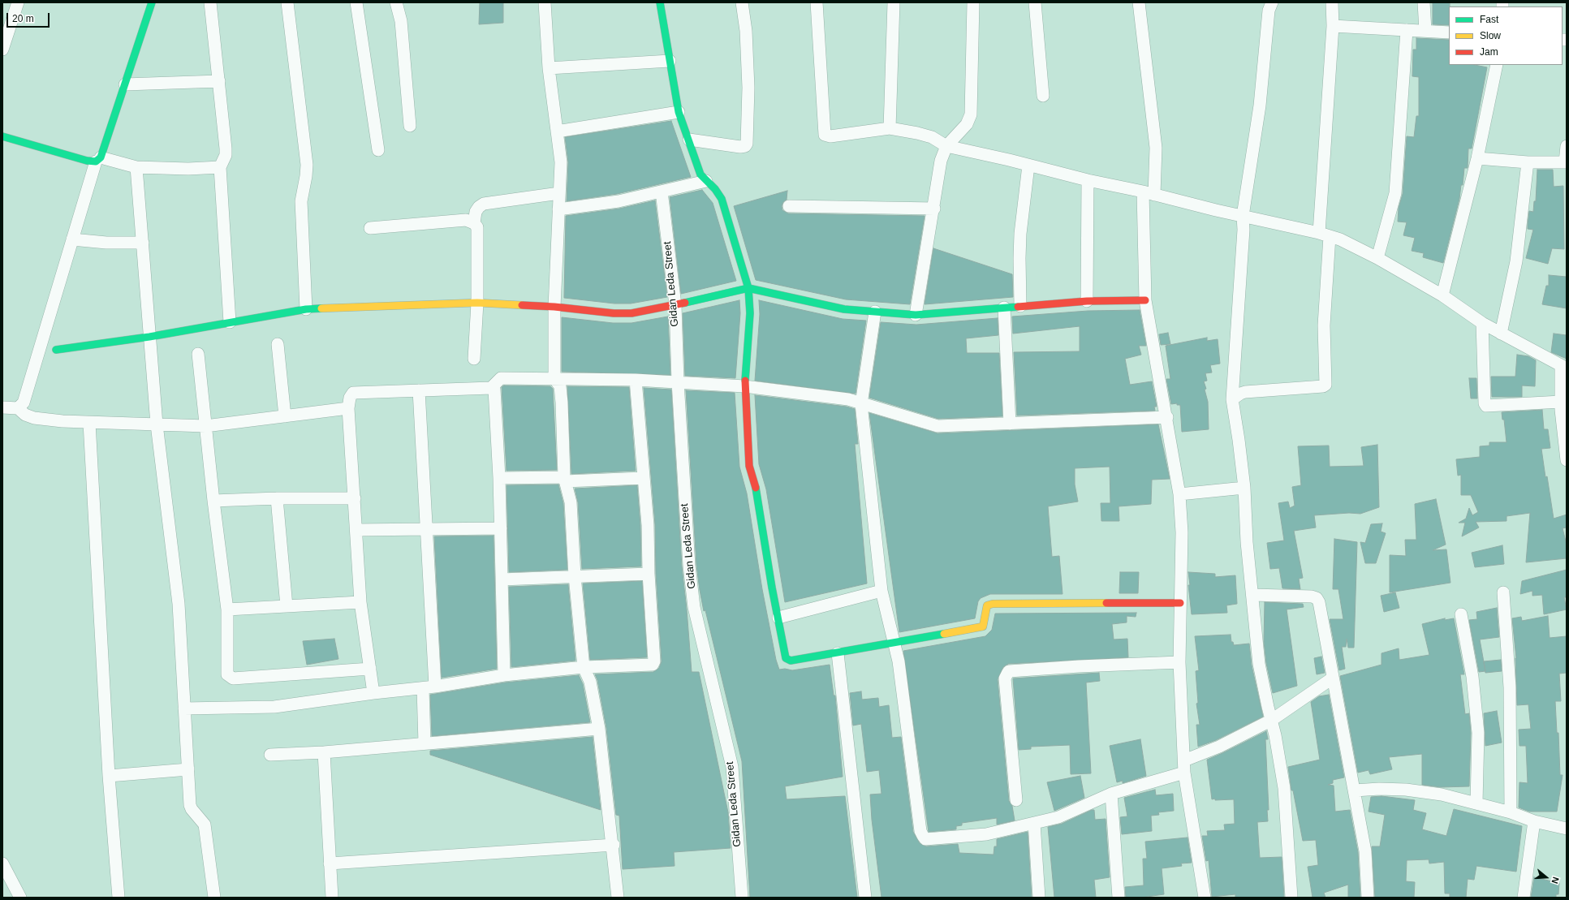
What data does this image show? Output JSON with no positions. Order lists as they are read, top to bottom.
{
  "streets": {
    "street": ["Gidan Leda Street"]
  },
  "legend": ["Fast", "Slow", "Jam"],
  "scale_bar": "20 m",
  "north": "right"
}
